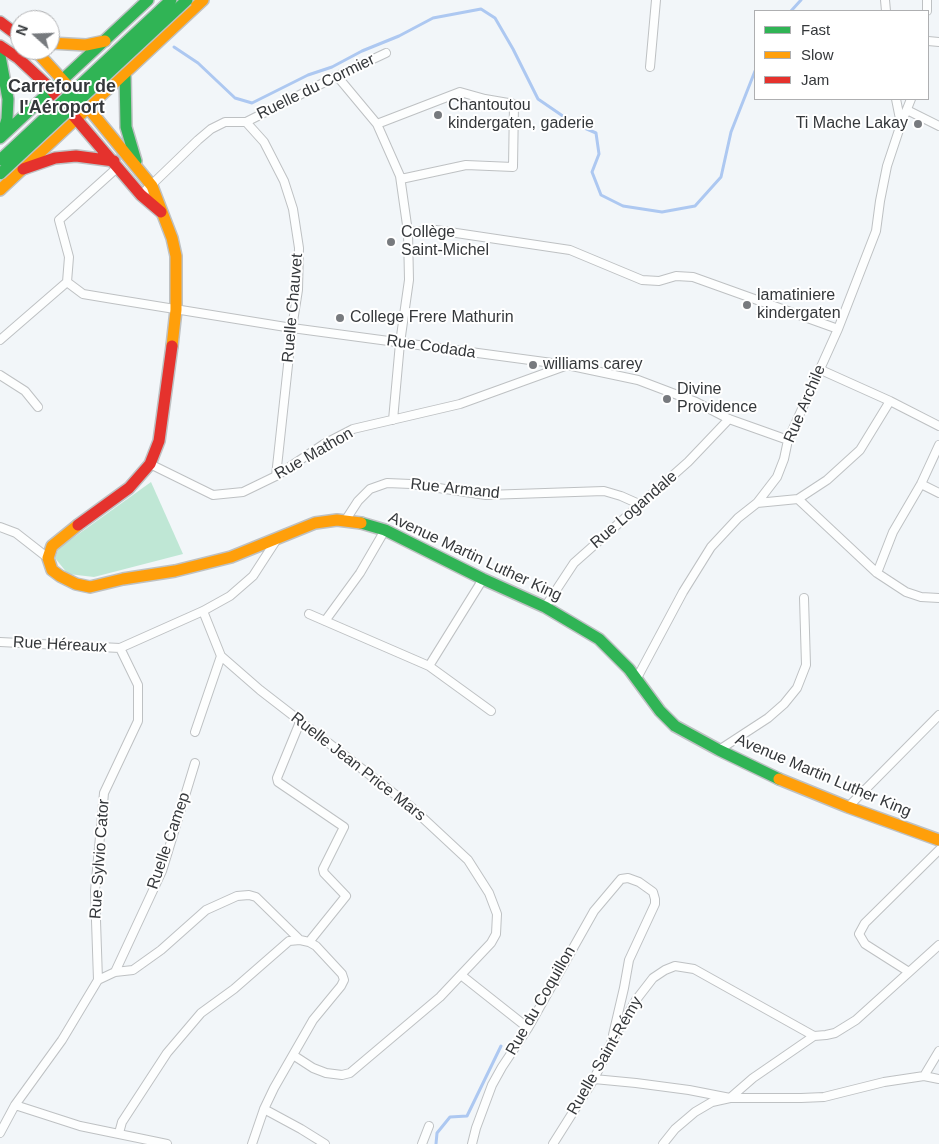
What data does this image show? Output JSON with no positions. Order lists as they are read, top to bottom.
{
  "streets": {
    "main road": ["Avenue Martin Luther King"],
    "street": [
      "Ruelle du Cormier",
      "Ruelle Chauvet",
      "Rue Codada",
      "Rue Archile",
      "Rue Mathon",
      "Rue Armand",
      "Rue Logandale",
      "Rue Héreaux",
      "Ruelle Jean Price Mars",
      "Ruelle Camep",
      "Rue Sylvio Cator",
      "Rue du Coquillon",
      "Ruelle Saint-Rémy"
    ]
  },
  "crossings": [
    ["Ruelle du Cormier", "Ruelle Chauvet"],
    ["Ruelle Chauvet", "Rue Codada"],
    ["Ruelle Chauvet", "Rue Mathon"],
    ["Rue Codada", "Rue Archile"],
    ["Rue Codada", "Rue Mathon"],
    ["Rue Codada", "Rue Logandale"],
    ["Rue Archile", "Avenue Martin Luther King"],
    ["Rue Armand", "Rue Logandale"],
    ["Rue Armand", "Avenue Martin Luther King"],
    ["Rue Logandale", "Avenue Martin Luther King"],
    ["Rue Héreaux", "Rue Sylvio Cator"],
    ["Rue du Coquillon", "Ruelle Saint-Rémy"]
  ],
  "districts": ["Carrefour de l'Aéroport"],
  "places": [
    "Chantoutou kindergaten, gaderie",
    "Ti Mache Lakay",
    "Collège Saint-Michel",
    "lamatiniere kindergaten",
    "College Frere Mathurin",
    "williams carey",
    "Divine Providence"
  ],
  "legend": ["Fast", "Slow", "Jam"],
  "north": "left"
}
